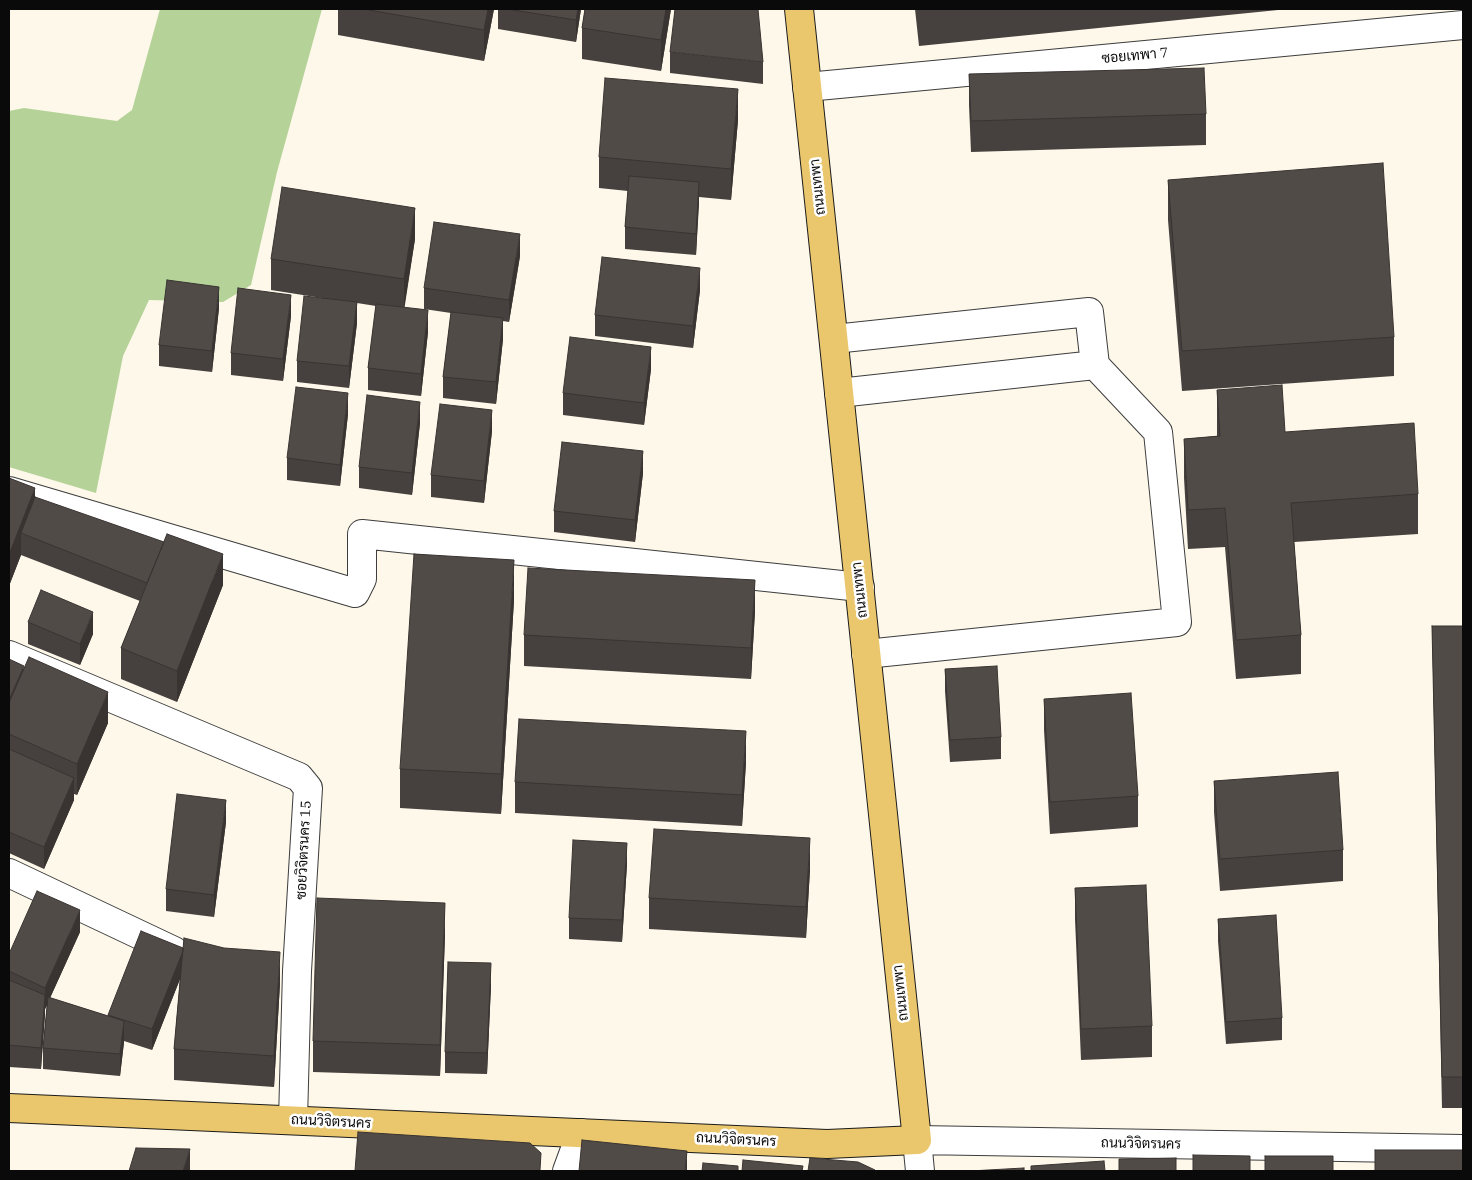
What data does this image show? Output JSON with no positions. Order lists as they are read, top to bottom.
{
  "streets": {
    "main road": ["ถนนเทพา", "ถนนวิจิตรนคร"],
    "street": ["ซอยเทพา 7", "ซอยวิจิตรนคร 15"]
  },
  "crossings": [
    ["ซอยเทพา 7", "ถนนเทพา"],
    ["ถนนเทพา", "ถนนวิจิตรนคร"],
    ["ซอยวิจิตรนคร 15", "ถนนวิจิตรนคร"]
  ]
}
